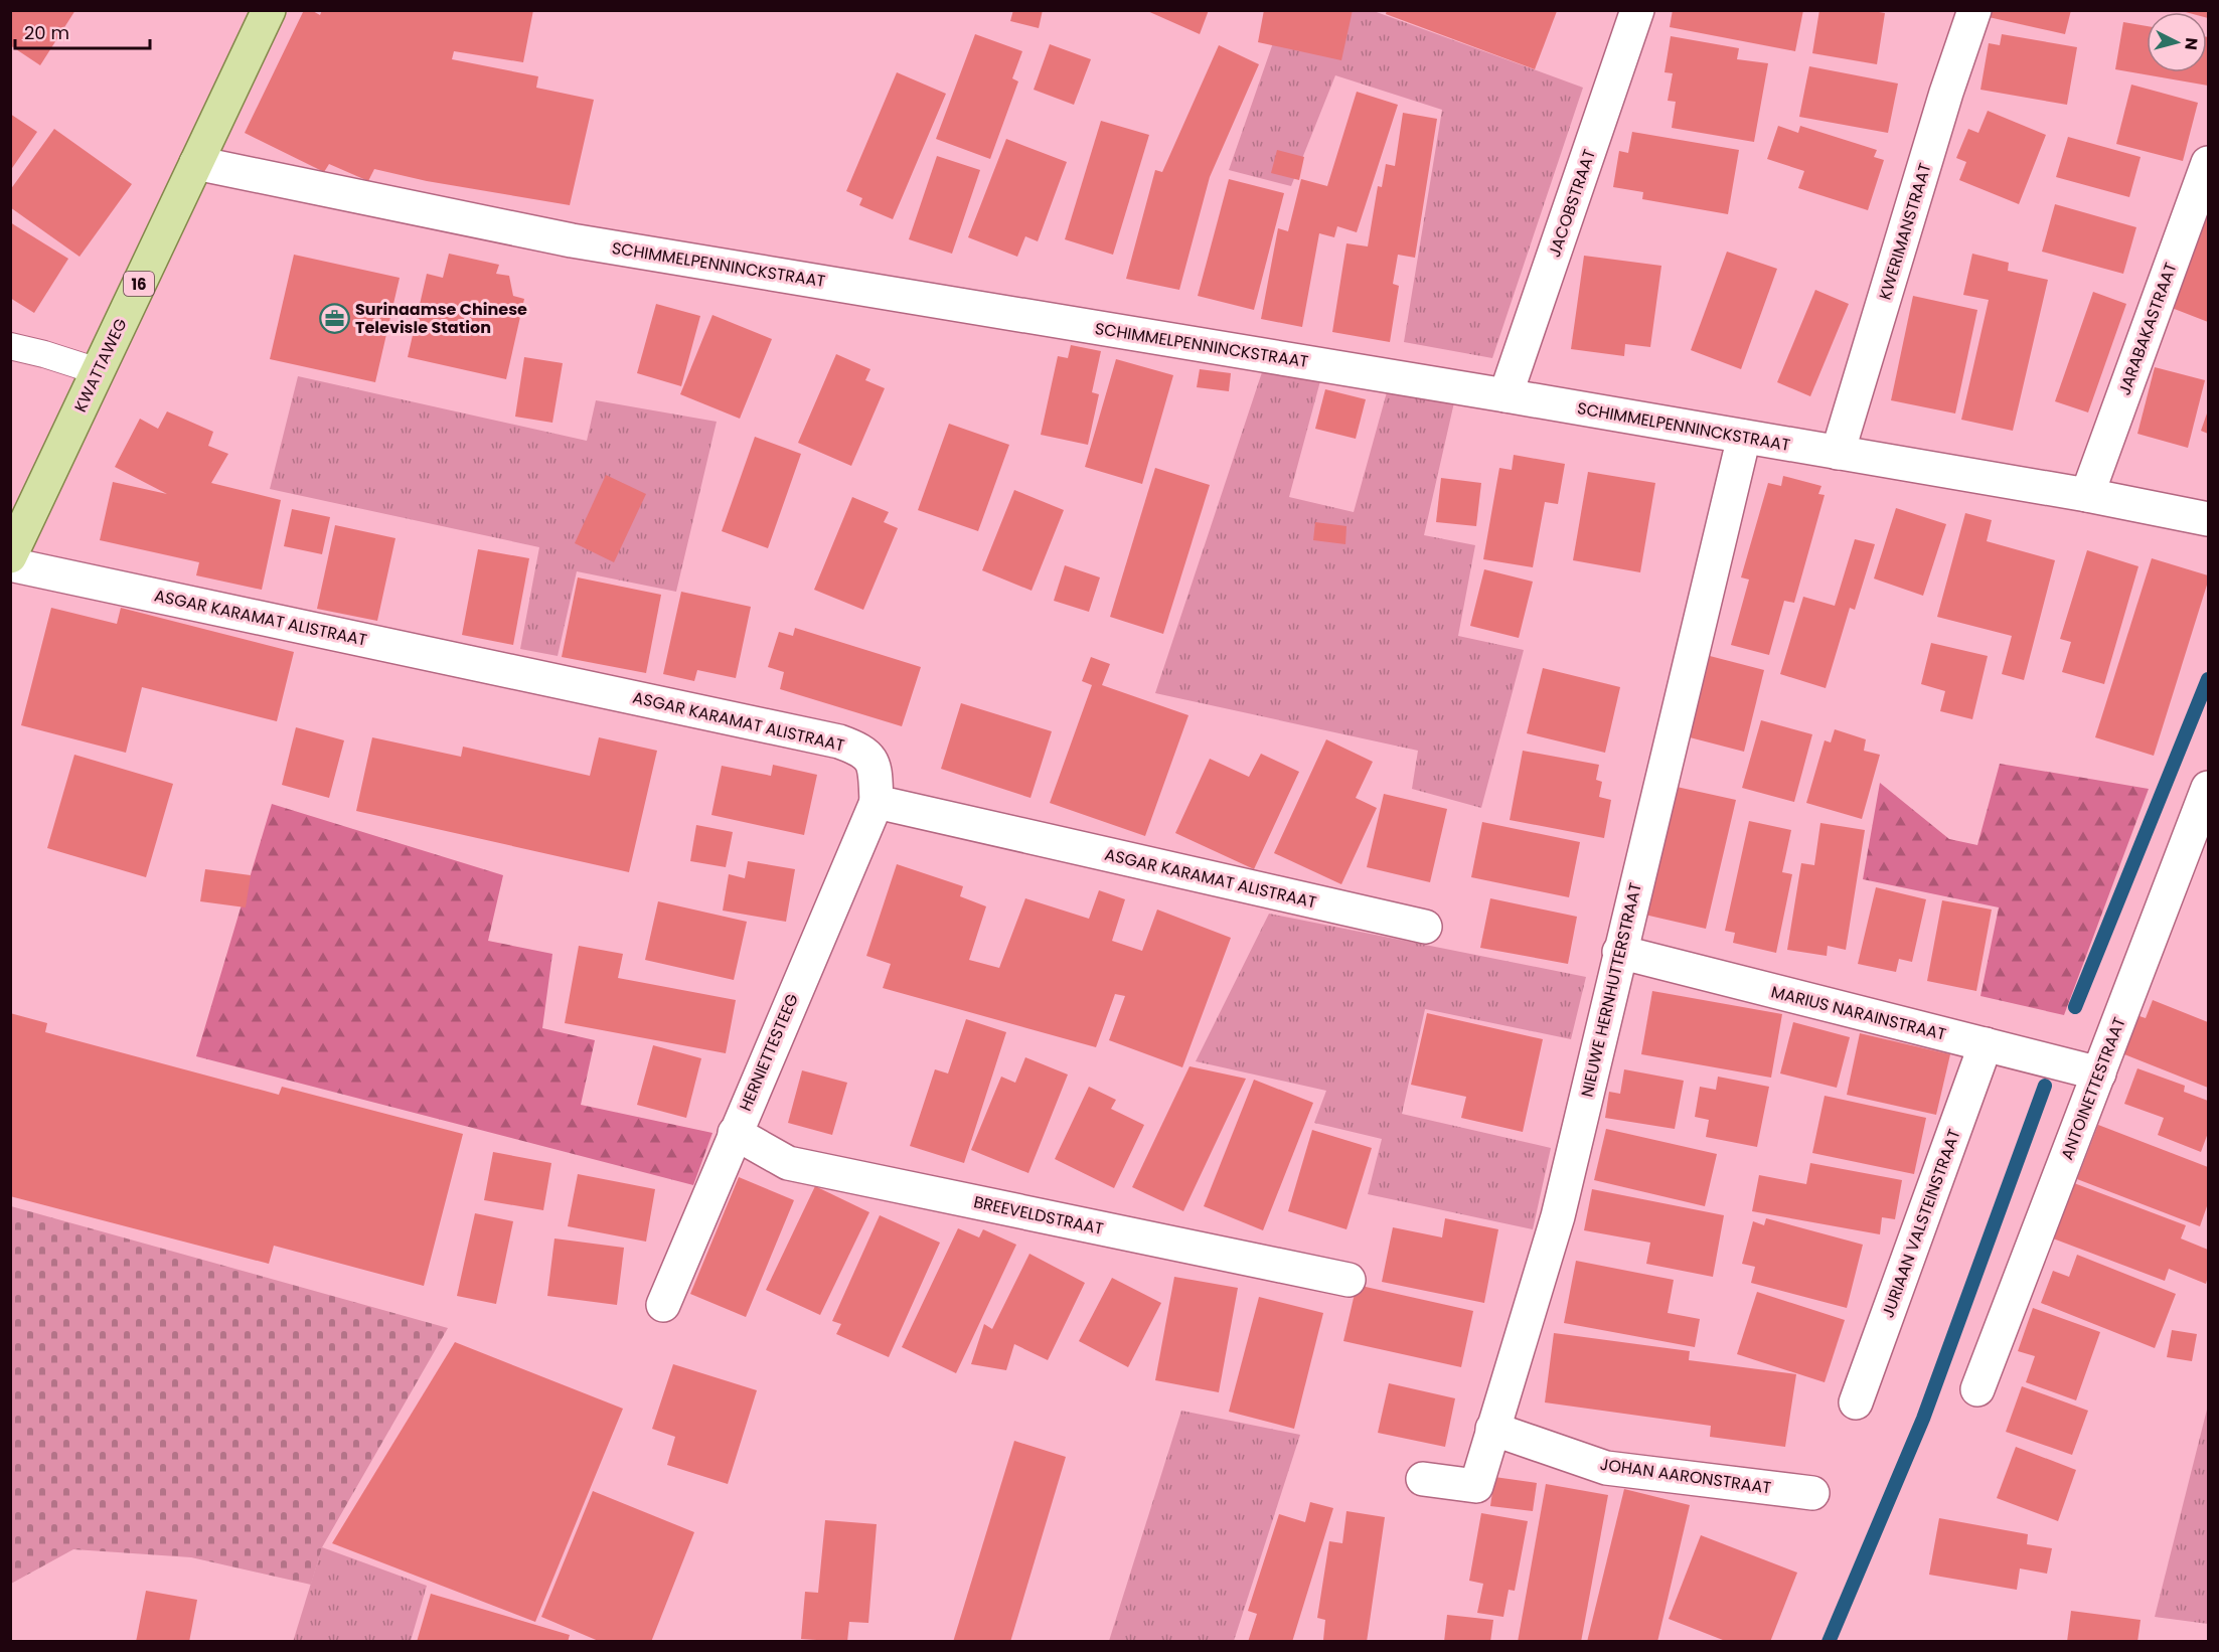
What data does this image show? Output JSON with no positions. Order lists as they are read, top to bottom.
{
  "streets": {
    "main road": ["16", "KWATTAWEG"],
    "street": [
      "JACOBSTRAAT",
      "KWERIMANSTRAAT",
      "SCHIMMELPENNINCKSTRAAT",
      "JARABAKASTRAAT",
      "ASGAR KARAMAT ALISTRAAT",
      "NIEUWE HERNHUTTERSTRAAT",
      "MARIUS NARAINSTRAAT",
      "HERNIETTESTEEG",
      "ANTOINETTESTRAAT",
      "BREEVELDSTRAAT",
      "JURIAAN VALSTEINSTRAAT",
      "JOHAN AARONSTRAAT"
    ]
  },
  "crossings": [
    ["JACOBSTRAAT", "SCHIMMELPENNINCKSTRAAT"],
    ["KWERIMANSTRAAT", "SCHIMMELPENNINCKSTRAAT"],
    ["SCHIMMELPENNINCKSTRAAT", "JARABAKASTRAAT"],
    ["SCHIMMELPENNINCKSTRAAT", "KWATTAWEG"],
    ["SCHIMMELPENNINCKSTRAAT", "NIEUWE HERNHUTTERSTRAAT"],
    ["KWATTAWEG", "ASGAR KARAMAT ALISTRAAT"],
    ["ASGAR KARAMAT ALISTRAAT", "HERNIETTESTEEG"],
    ["NIEUWE HERNHUTTERSTRAAT", "MARIUS NARAINSTRAAT"],
    ["NIEUWE HERNHUTTERSTRAAT", "JOHAN AARONSTRAAT"],
    ["MARIUS NARAINSTRAAT", "ANTOINETTESTRAAT"],
    ["MARIUS NARAINSTRAAT", "JURIAAN VALSTEINSTRAAT"],
    ["HERNIETTESTEEG", "BREEVELDSTRAAT"]
  ],
  "places": {
    "office": ["Surinaamse Chinese Televisle Station"]
  },
  "scale_bar": "20 m",
  "north": "right"
}
